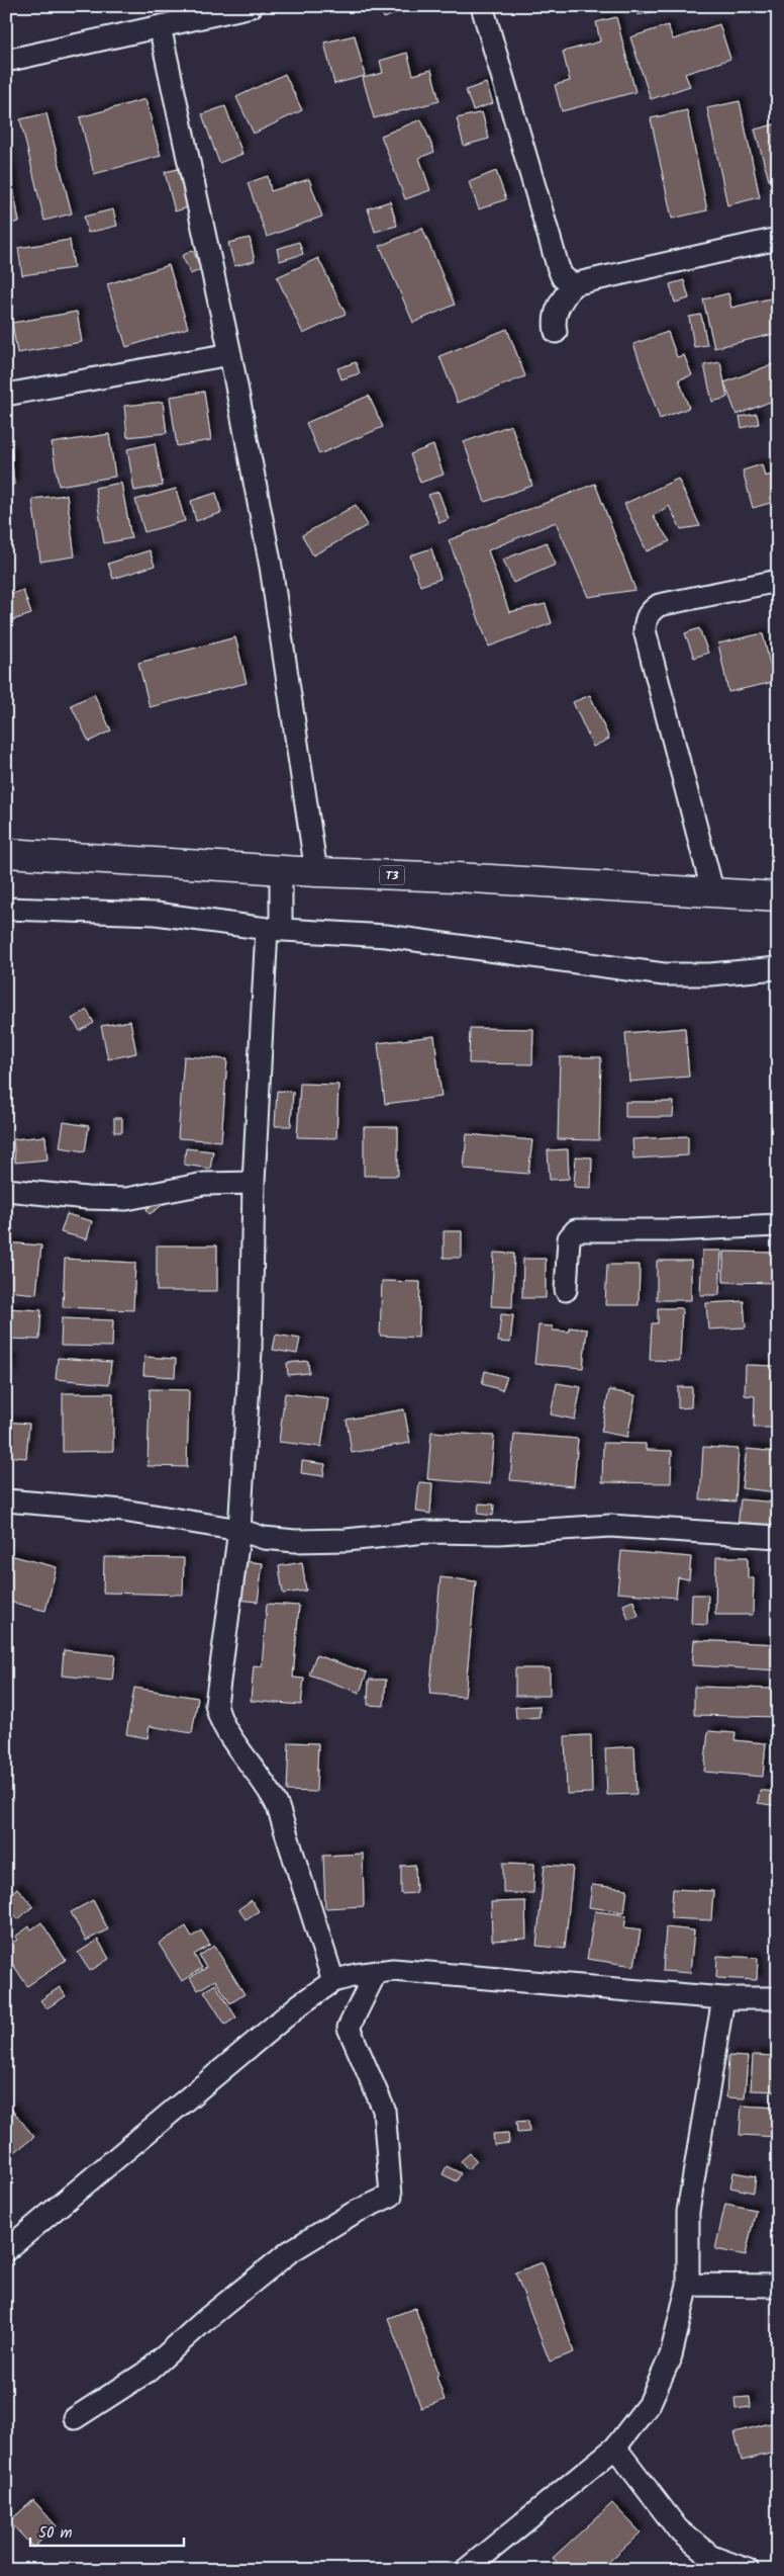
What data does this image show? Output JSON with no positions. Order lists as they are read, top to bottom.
{
  "streets": {
    "highway": ["T3"]
  },
  "scale_bar": "50 m"
}
